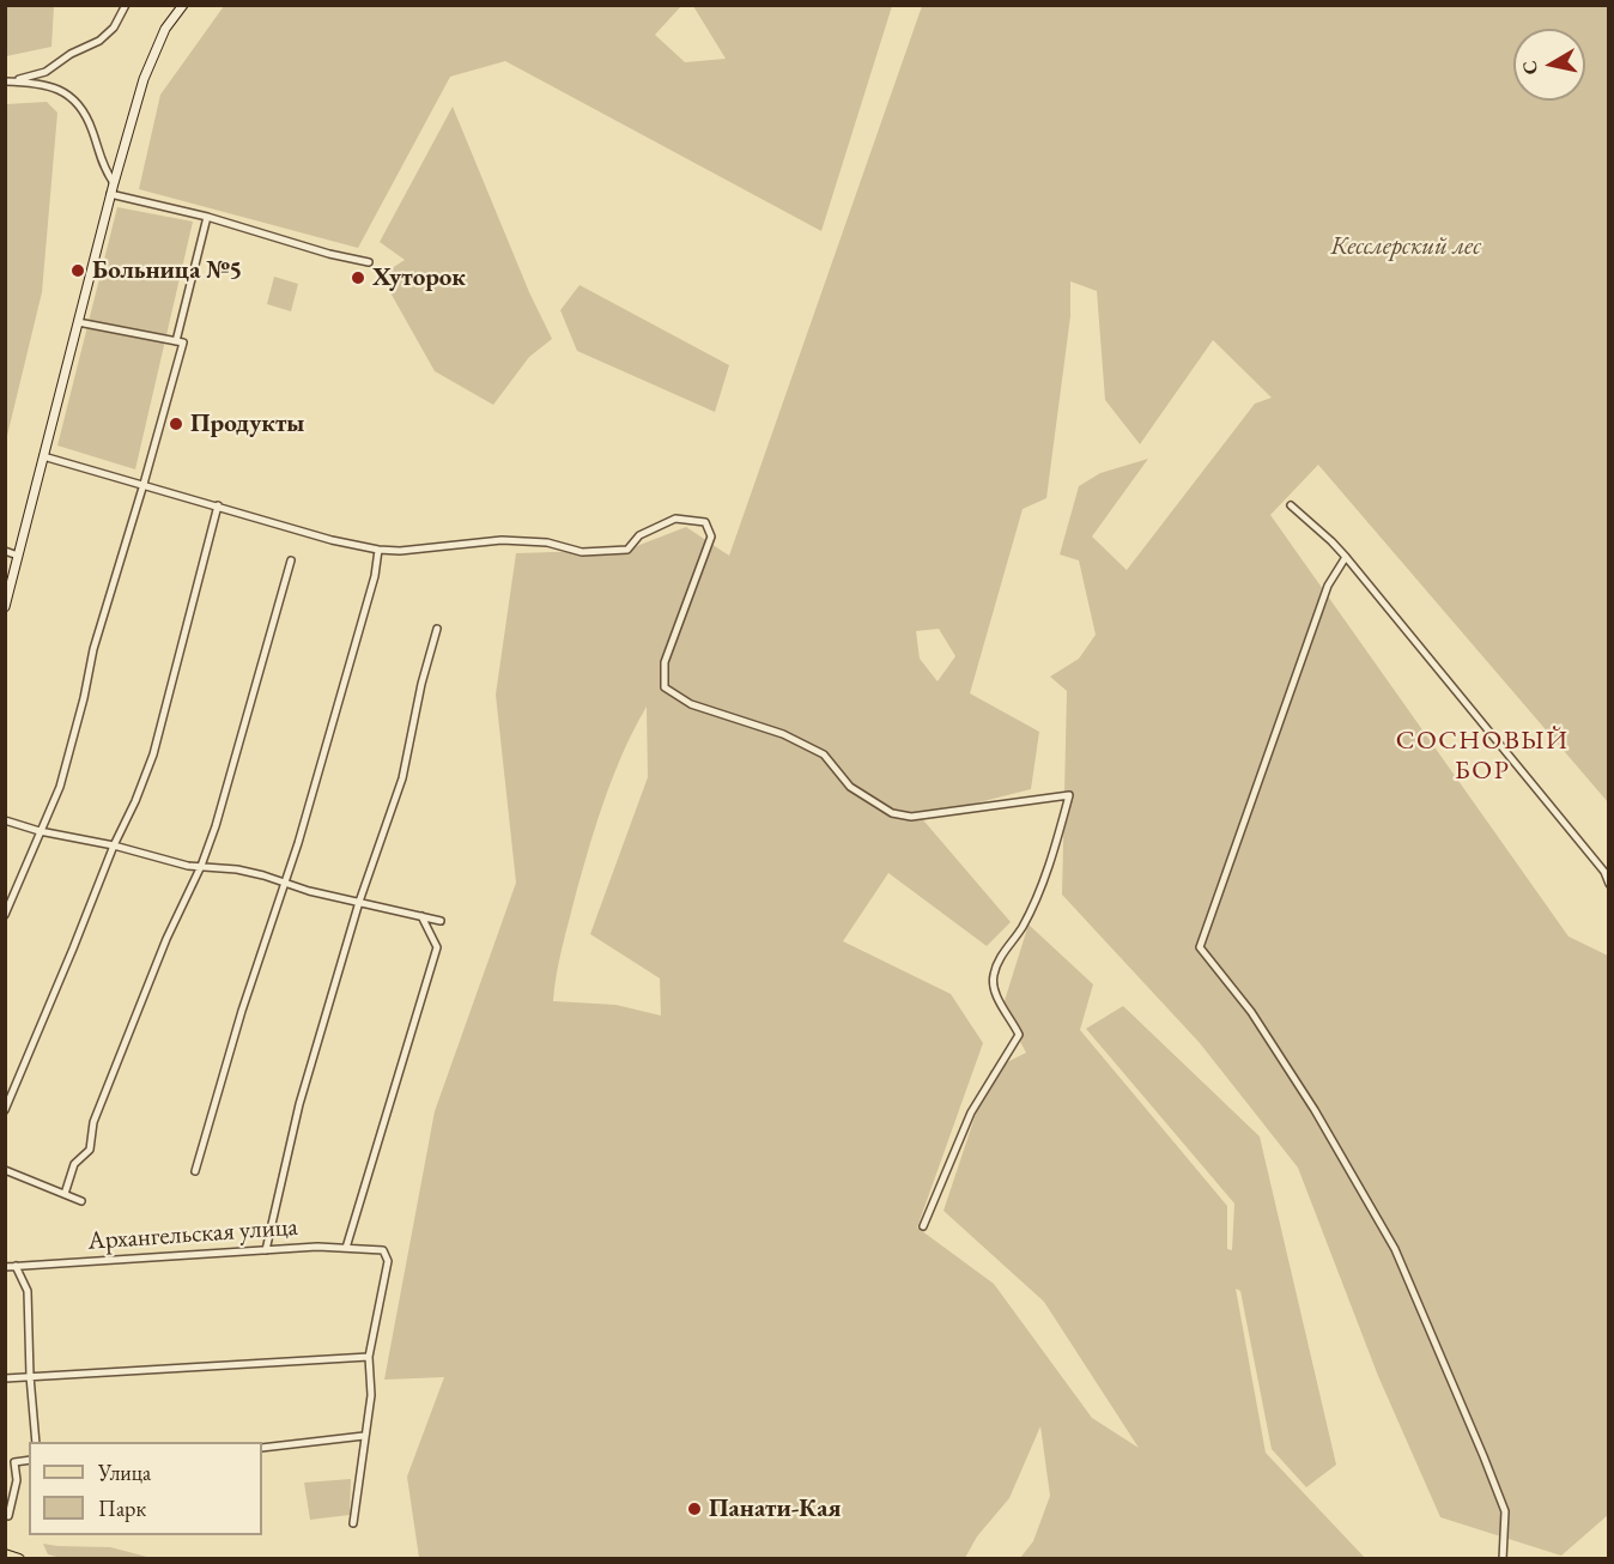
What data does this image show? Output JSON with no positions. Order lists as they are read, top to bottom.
{
  "streets": {
    "street": ["Архангельская улица"]
  },
  "districts": ["СОСНОВЫЙ БОР"],
  "parks": ["Кесслерский лес"],
  "places": [
    "Больница №5",
    "Хуторок",
    "Продукты",
    "Панати-Кая"
  ],
  "legend": ["Улица", "Парк"],
  "north": "left"
}
